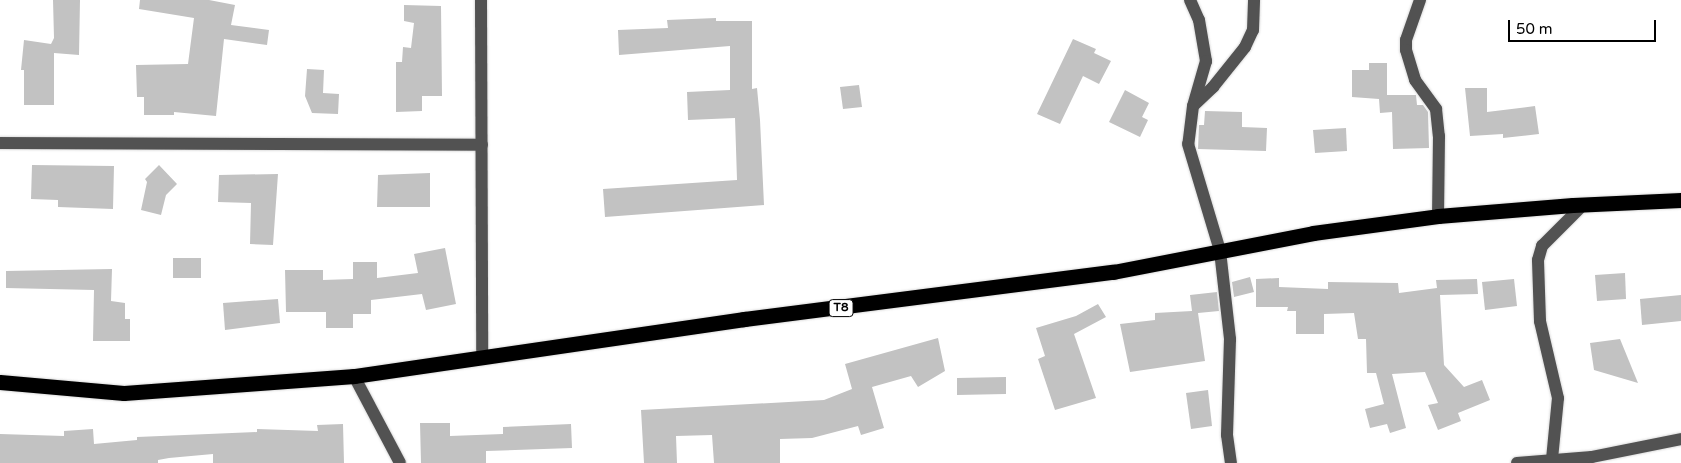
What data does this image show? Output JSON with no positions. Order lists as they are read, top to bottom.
{
  "streets": {
    "highway": ["T8"]
  },
  "scale_bar": "50 m"
}
